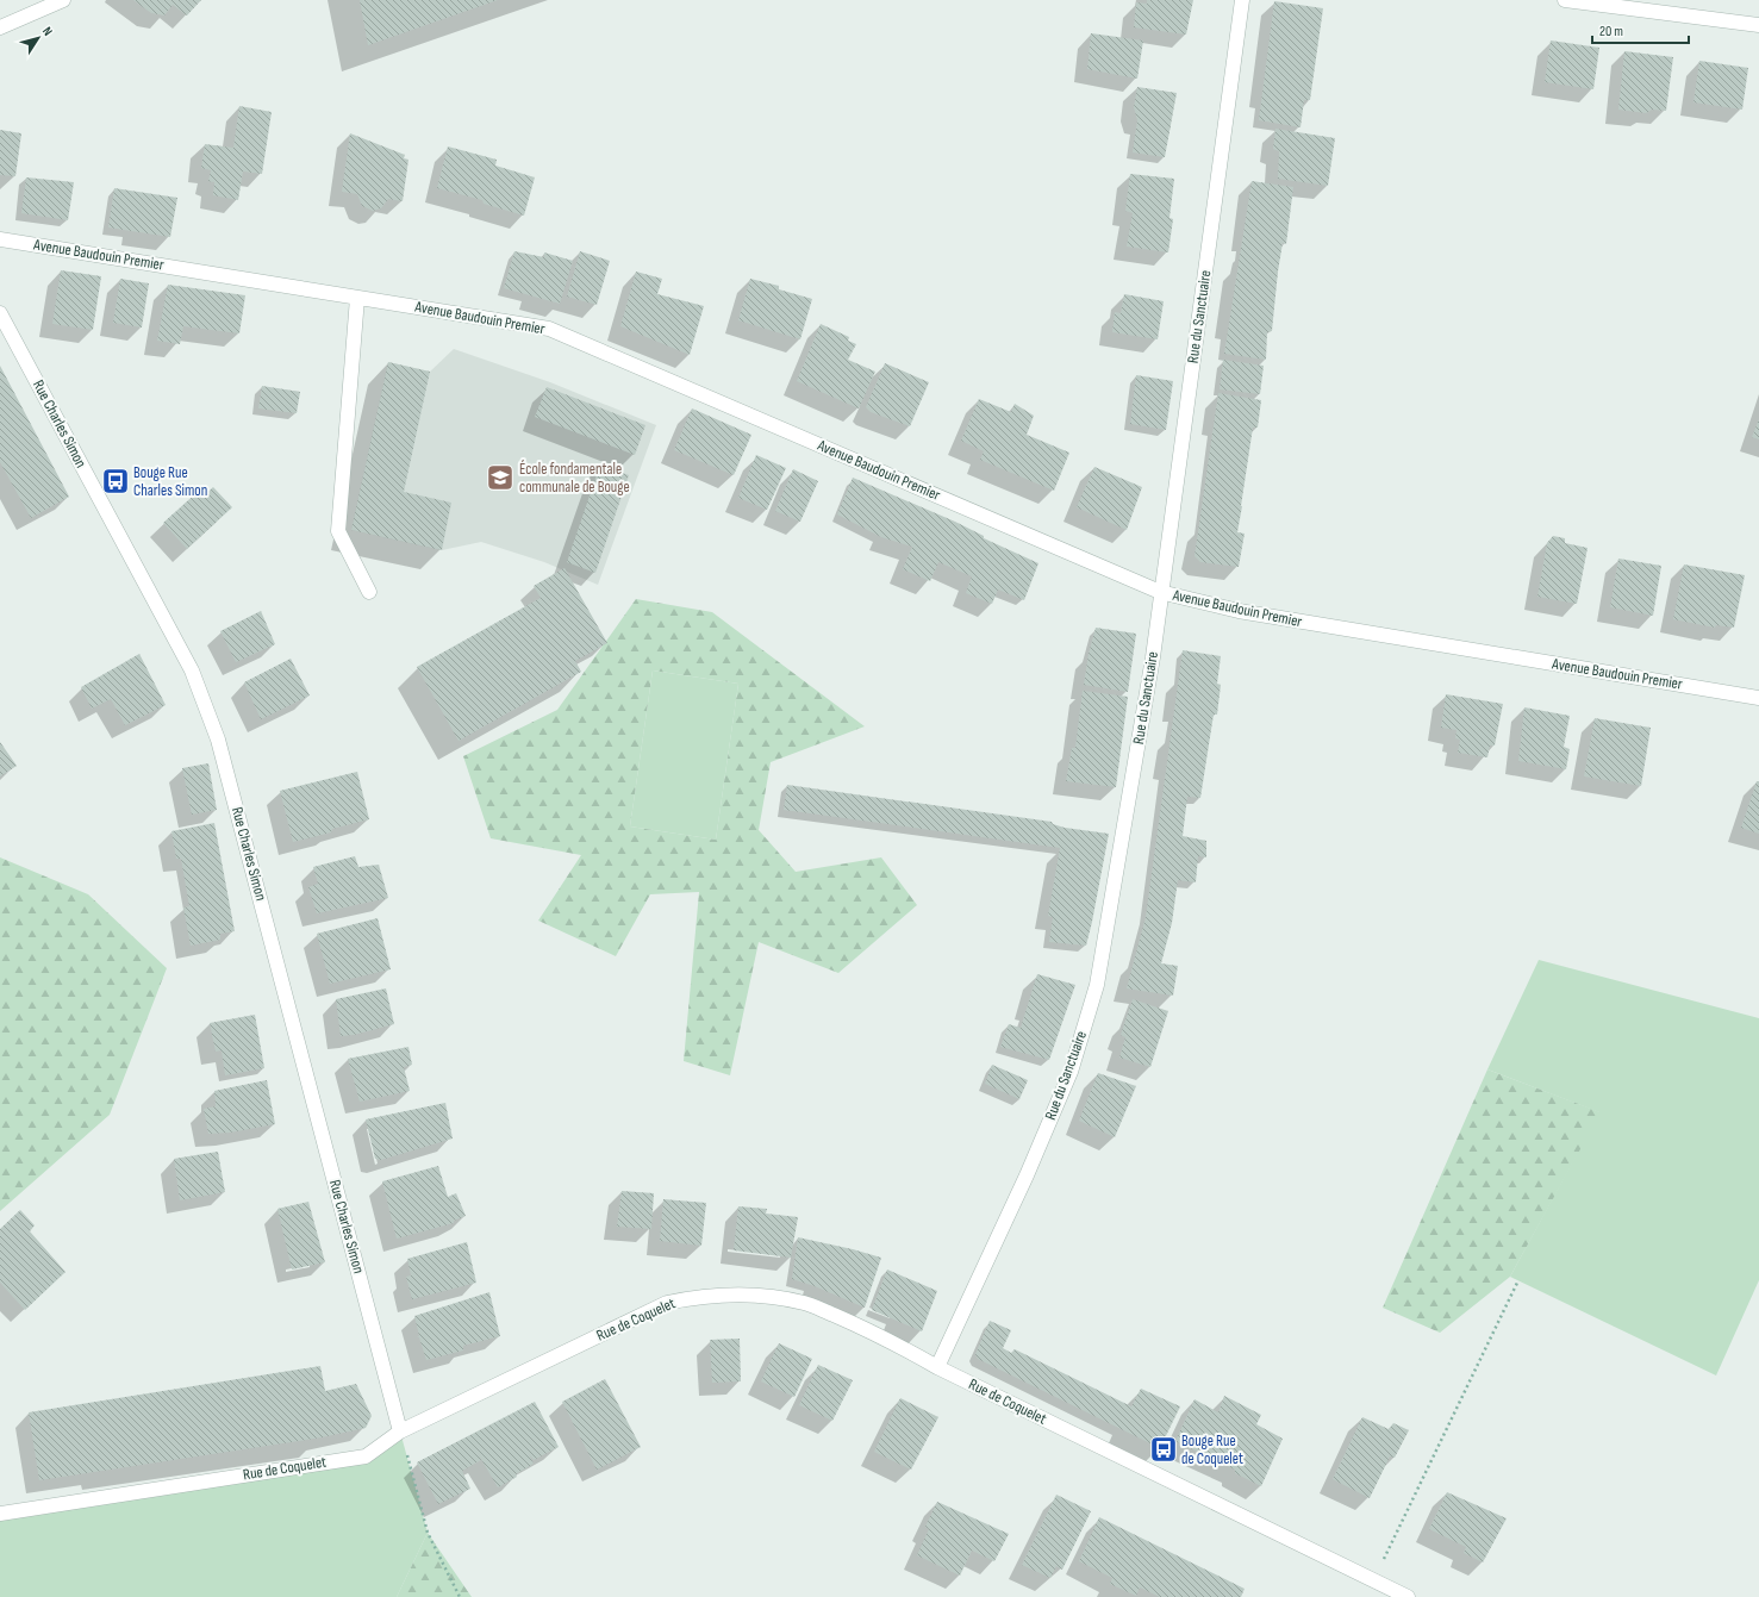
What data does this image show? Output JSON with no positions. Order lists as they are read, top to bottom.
{
  "streets": {
    "street": [
      "Avenue Baudouin Premier",
      "Rue du Sanctuaire",
      "Rue Charles Simon",
      "Rue de Coquelet"
    ]
  },
  "crossings": [
    ["Avenue Baudouin Premier", "Rue du Sanctuaire"],
    ["Rue du Sanctuaire", "Rue de Coquelet"],
    ["Rue Charles Simon", "Rue de Coquelet"]
  ],
  "places": {
    "school or university": ["École fondamentale communale de Bouge"],
    "bus stop": ["Bouge Rue Charles Simon", "Bouge Rue de Coquelet"]
  },
  "scale_bar": "20 m",
  "north": "top right"
}
